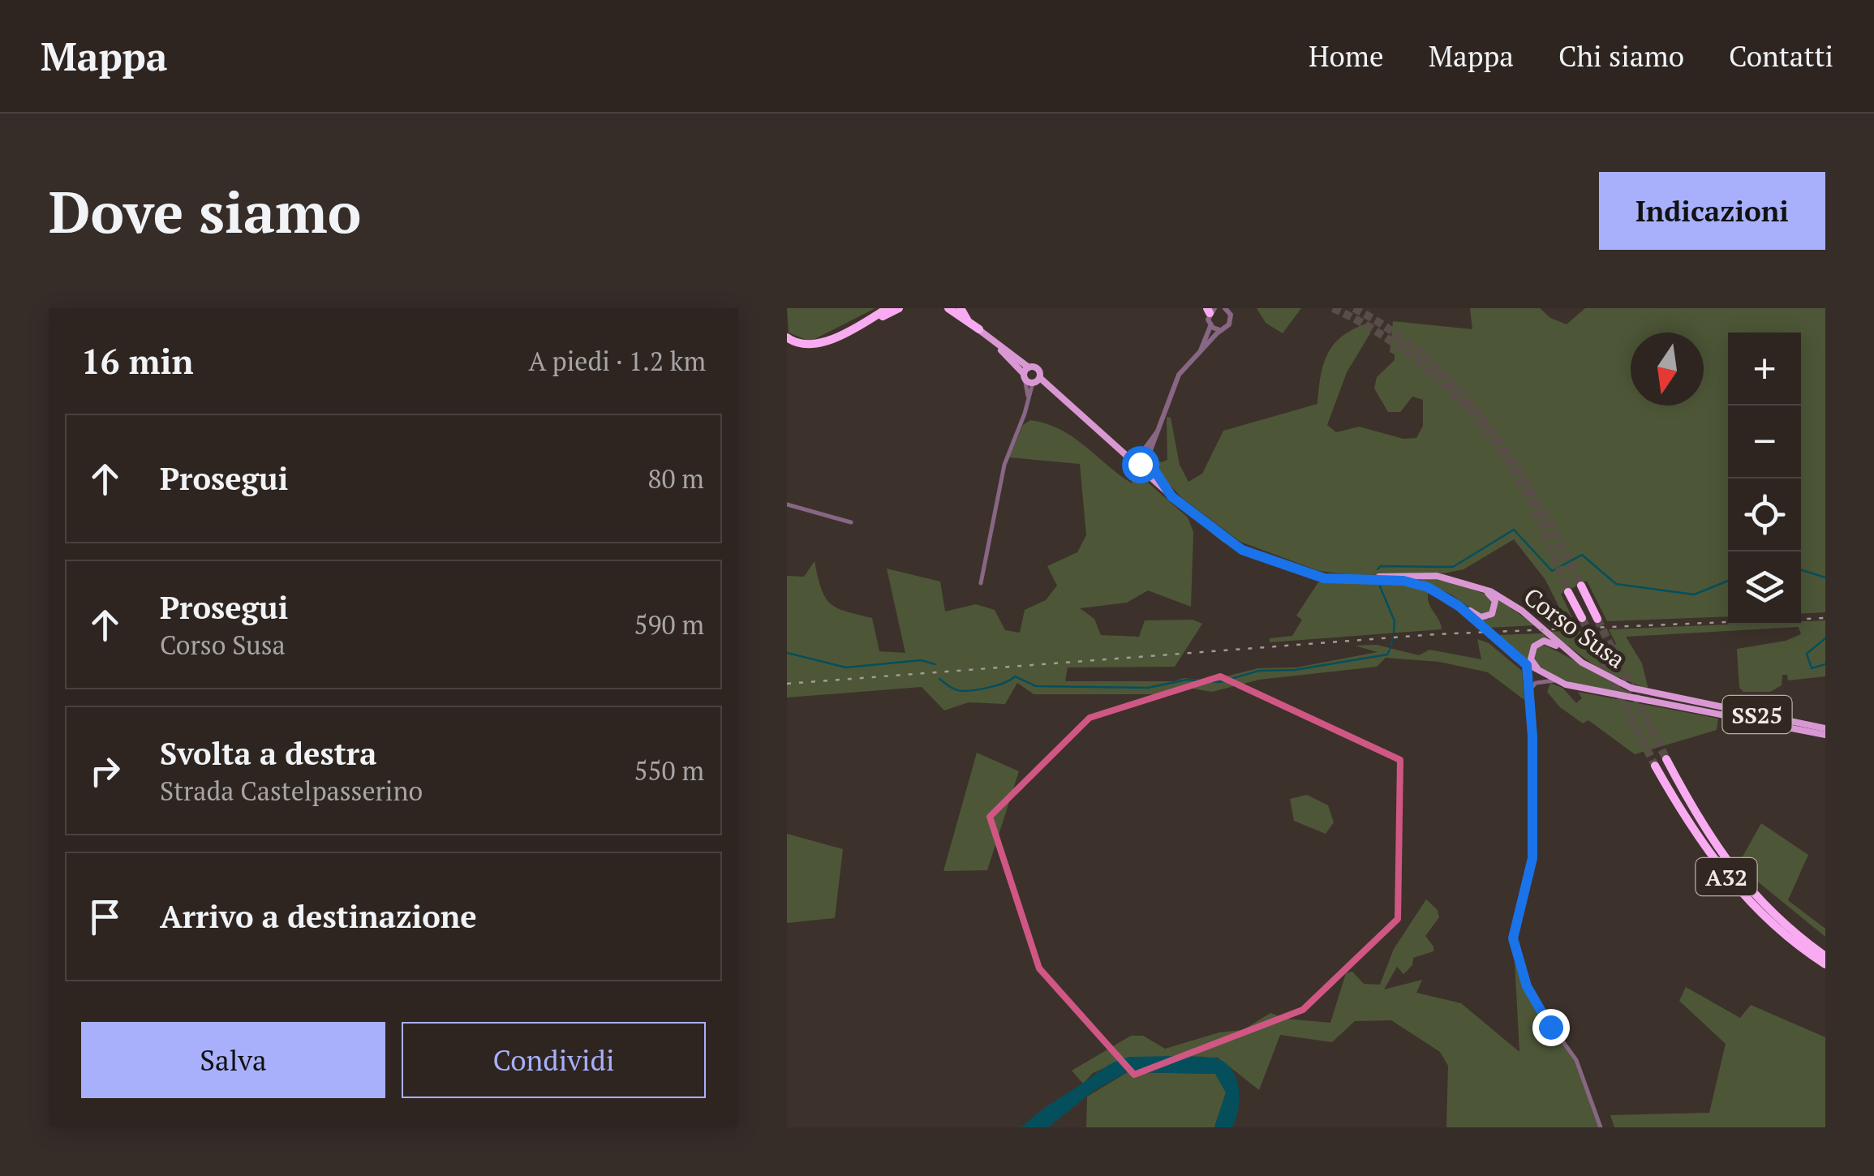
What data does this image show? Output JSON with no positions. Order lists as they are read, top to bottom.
{
  "streets": {
    "highway": ["A32"],
    "main road": ["Corso Susa", "SS25"]
  },
  "crossings": [
    ["Corso Susa", "SS25"]
  ],
  "north": "bottom",
  "page": {
    "header": "Mappa",
    "nav": [
      "Home",
      "Mappa",
      "Chi siamo",
      "Contatti"
    ],
    "buttons": [
      "Indicazioni",
      ["Salva", "Condividi"]
    ],
    "title": "Dove siamo",
    "heading": ["16 min", "A piedi · 1.2 km"],
    "map_buttons": ["+", "−"],
    "list": [
      ["Prosegui", "80 m"],
      ["Prosegui", "Corso Susa", "590 m"],
      ["Svolta a destra", "Strada Castelpasserino", "550 m"],
      "Arrivo a destinazione"
    ]
  }
}
